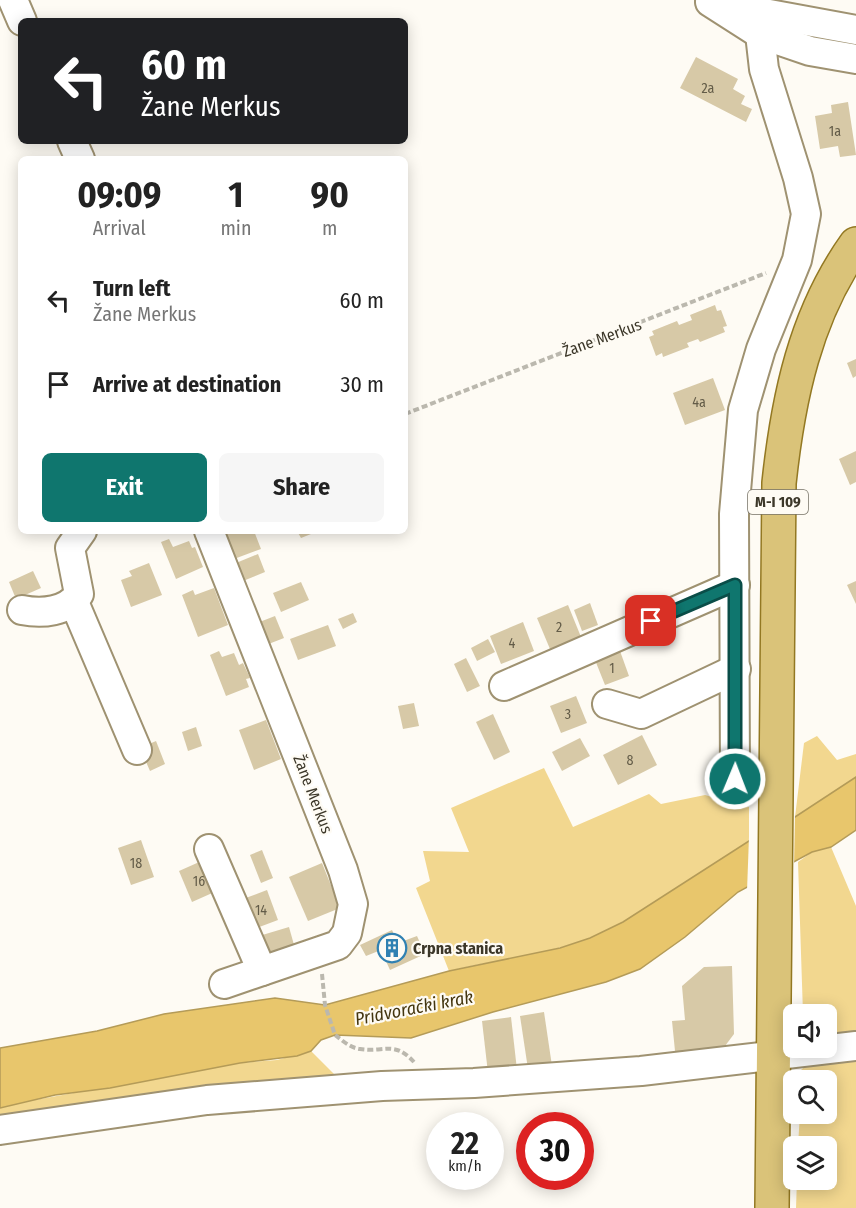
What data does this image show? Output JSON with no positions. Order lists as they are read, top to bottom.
{
  "streets": {
    "main road": ["M-I 109"],
    "street": ["Žane Merkus"]
  },
  "water": ["Pridvorački krak"],
  "places": {
    "building": ["Crpna stanica"]
  },
  "house_numbers": [
    "2a",
    "1a",
    "4a",
    "2",
    "4",
    "1",
    "3",
    "8",
    "18",
    "16",
    "14"
  ],
  "page": {
    "turn": ["60 m", "Žane Merkus"],
    "eta": [
      "09:09",
      "Arrival",
      "1",
      "min",
      "90",
      "m"
    ],
    "list": [
      {
        "name": "Turn left",
        "note": "Žane Merkus",
        "value": "60 m"
      },
      {
        "name": "Arrive at destination",
        "value": "30 m"
      }
    ],
    "buttons": ["Exit", "Share"],
    "speed": "22 km/h",
    "limit": "30"
  }
}
